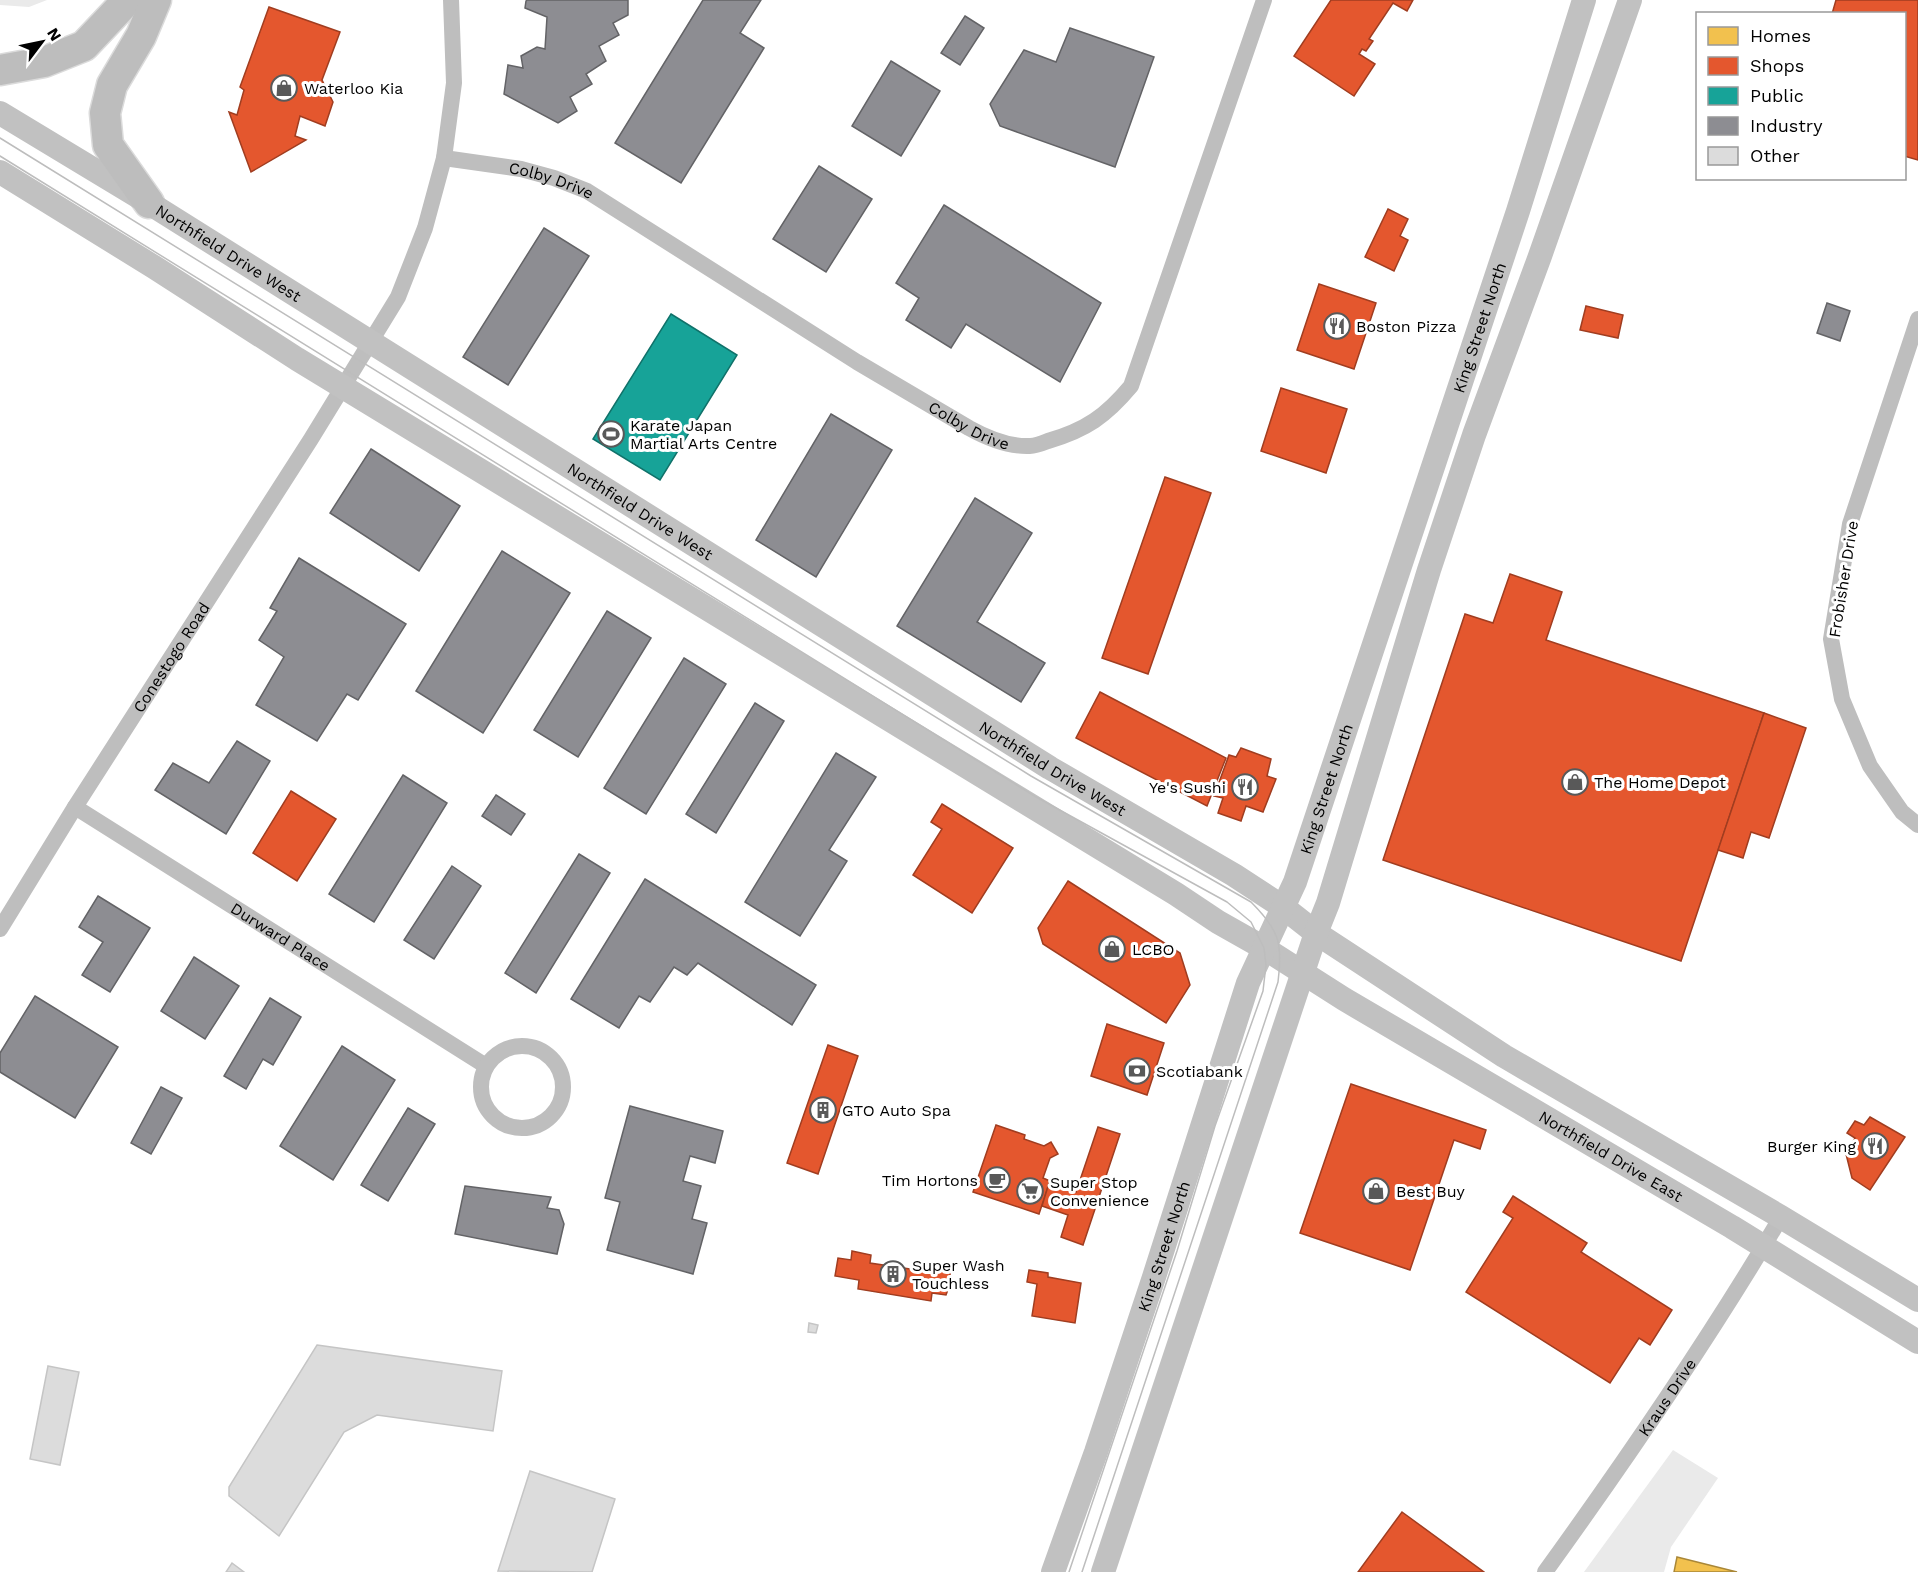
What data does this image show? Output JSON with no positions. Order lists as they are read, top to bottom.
{
  "streets": {
    "main road": ["Northfield Drive West", "King Street North", "Northfield Drive East"],
    "street": [
      "Colby Drive",
      "Frobisher Drive",
      "Conestogo Road",
      "Durward Place",
      "Kraus Drive"
    ]
  },
  "crossings": [
    ["Northfield Drive West", "King Street North"],
    ["Northfield Drive West", "Northfield Drive East"],
    ["King Street North", "Northfield Drive East"],
    ["Conestogo Road", "Durward Place"],
    ["Northfield Drive East", "Kraus Drive"]
  ],
  "places": {
    "shop": [
      "Waterloo Kia",
      "The Home Depot",
      "LCBO",
      "Best Buy"
    ],
    "restaurant": ["Boston Pizza", "Ye's Sushi", "Burger King"],
    "sports": ["Karate Japan Martial Arts Centre"],
    "bank": ["Scotiabank"],
    "building": ["GTO Auto Spa", "Super Wash Touchless"],
    "cafe": ["Tim Hortons"],
    "supermarket": ["Super Stop Convenience"]
  },
  "legend": [
    "Homes",
    "Shops",
    "Public",
    "Industry",
    "Other"
  ],
  "north": "top right"
}
